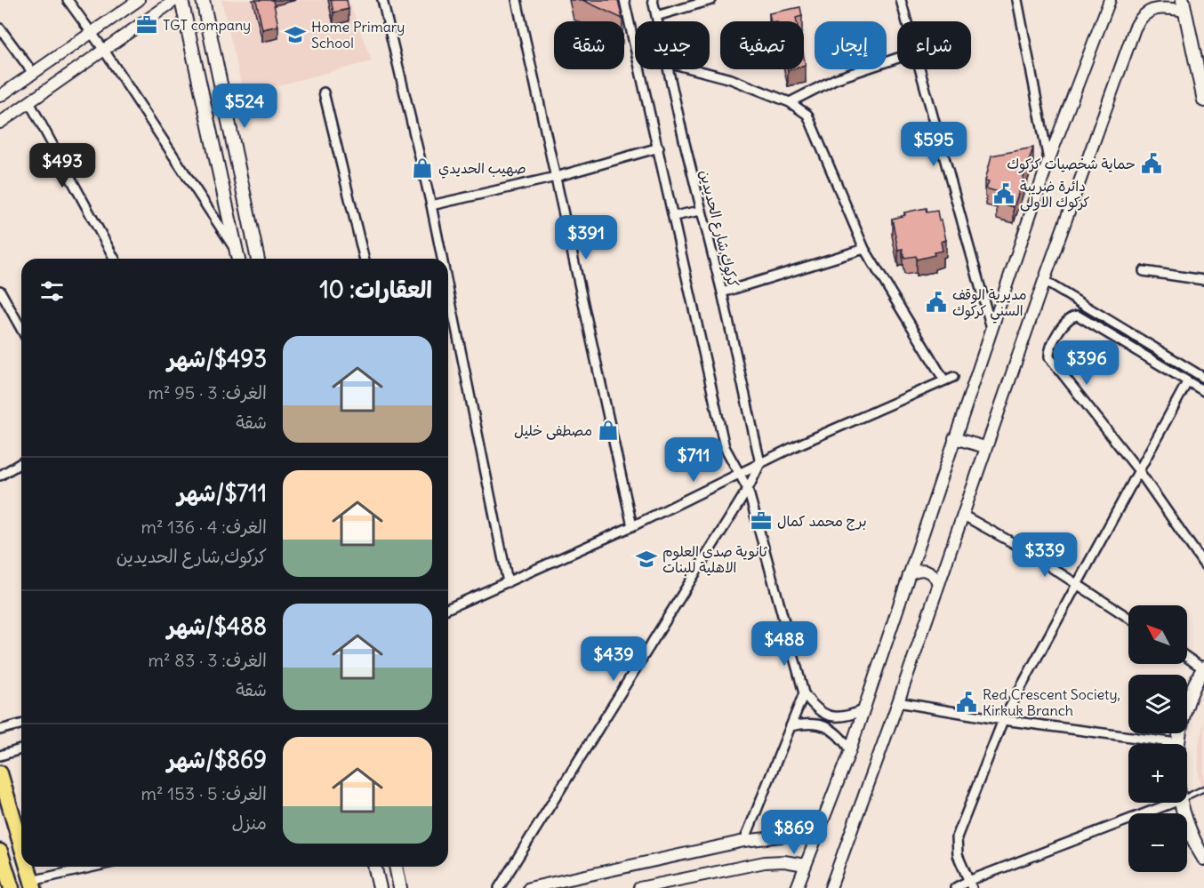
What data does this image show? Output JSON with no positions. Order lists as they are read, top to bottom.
{
  "streets": {
    "street": ["كركوك,شارع الحديدين"]
  },
  "places": {
    "office": ["TGT company", "برج محمد كمال"],
    "school or university": ["Home Primary School", "ثانوية صدى العلوم الاهلية للبنات"],
    "public building": [
      "حماية شخصيات كركوك",
      "دائرة ضريبة كركوك الاولى",
      "مديرية الوقف السني كركوك",
      "Red Crescent Society, Kirkuk Branch"
    ],
    "shop": ["صهيب الحديدي", "مصطفى خليل"]
  },
  "north": "top left",
  "page": {
    "chip": [
      "شراء",
      "إيجار",
      "تصفية",
      "جديد",
      "شقة"
    ],
    "price": [
      "$524",
      "$595",
      "$493",
      "$391",
      "$396",
      "$711",
      "$339",
      "$488",
      "$439",
      "$869"
    ],
    "heading": "العقارات: 10",
    "list": [
      {
        "name": "$493/شهر",
        "note": "الغرف: 3 · 95 m² · شقة"
      },
      {
        "name": "$711/شهر",
        "note": "الغرف: 4 · 136 m² · كركوك,شارع الحديدين"
      },
      {
        "name": "$488/شهر",
        "note": "الغرف: 3 · 83 m² · شقة"
      },
      {
        "name": "$869/شهر",
        "note": "الغرف: 5 · 153 m² · منزل"
      }
    ],
    "map_buttons": ["+", "−"]
  }
}
